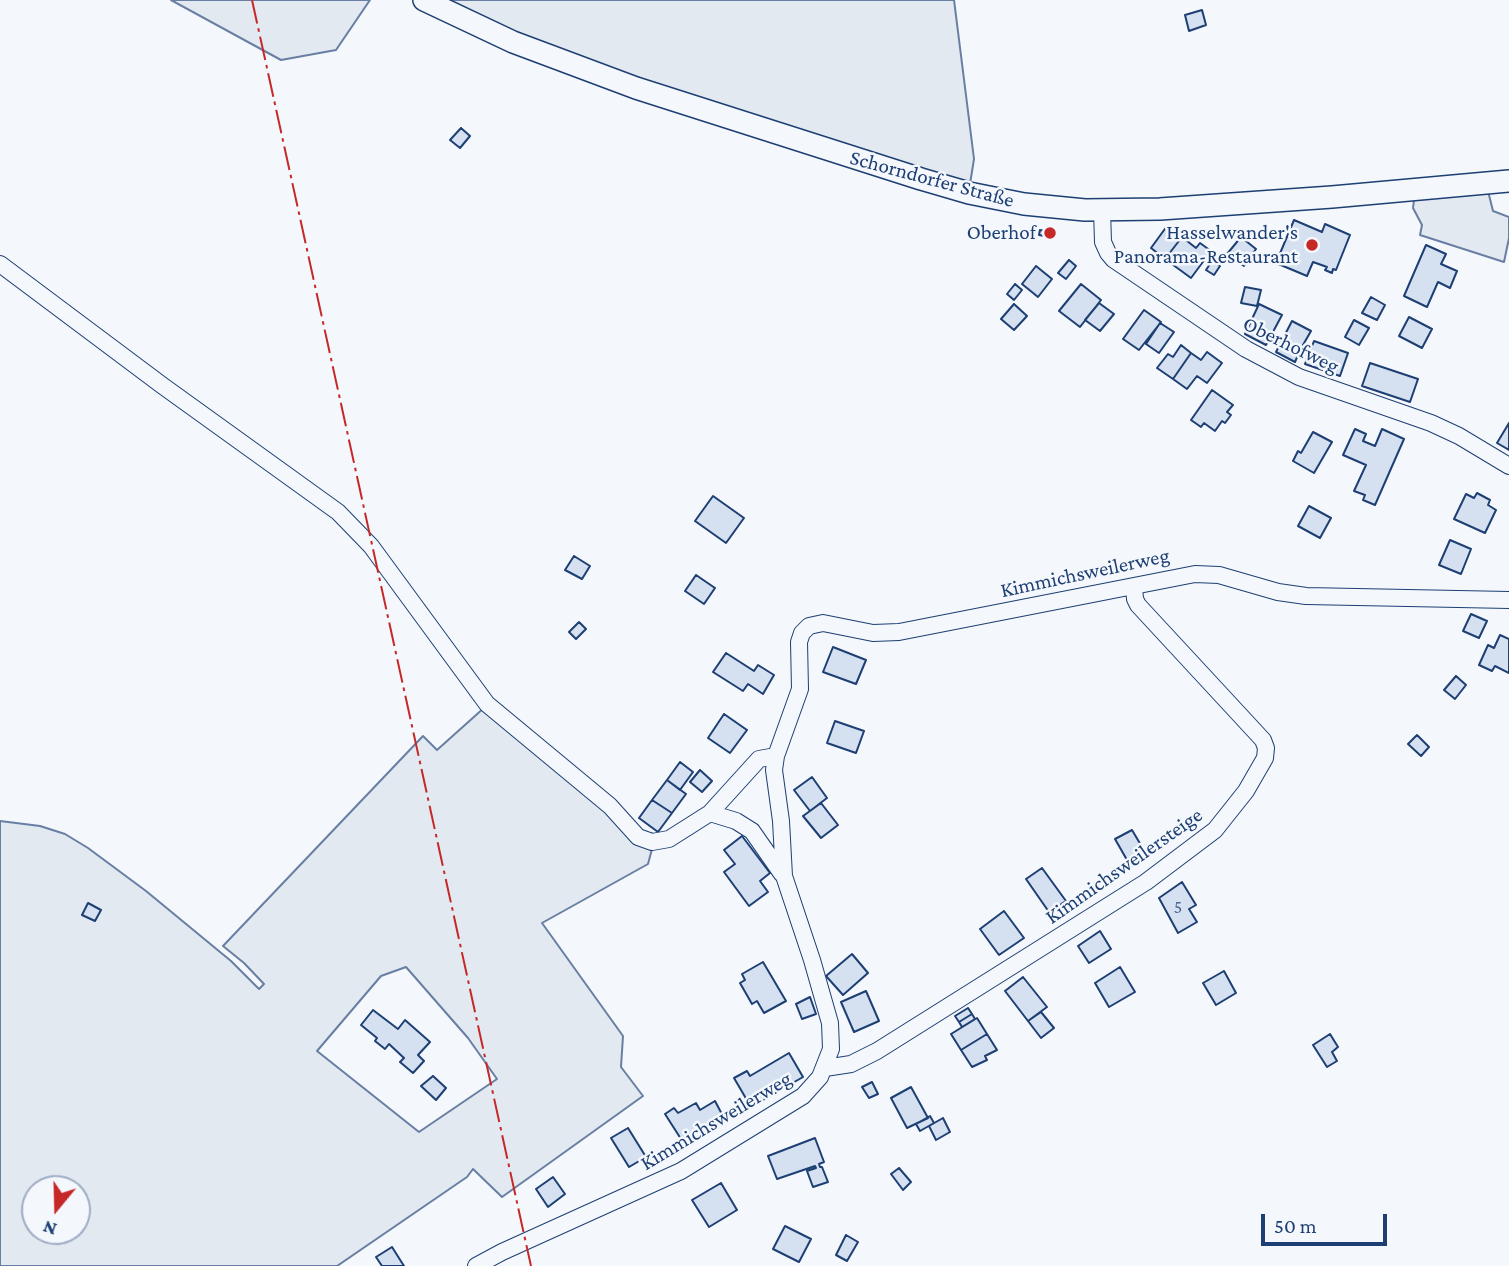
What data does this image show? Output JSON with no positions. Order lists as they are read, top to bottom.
{
  "streets": {
    "main road": ["Schorndorfer Straße"],
    "street": ["Oberhofweg", "Kimmichsweilerweg", "Kimmichsweilersteige"]
  },
  "crossings": [
    ["Schorndorfer Straße", "Oberhofweg"],
    ["Kimmichsweilerweg", "Kimmichsweilersteige"]
  ],
  "places": ["Oberhof", "Hasselwander's Panorama-Restaurant"],
  "house_numbers": ["5"],
  "scale_bar": "50 m",
  "north": "bottom"
}
